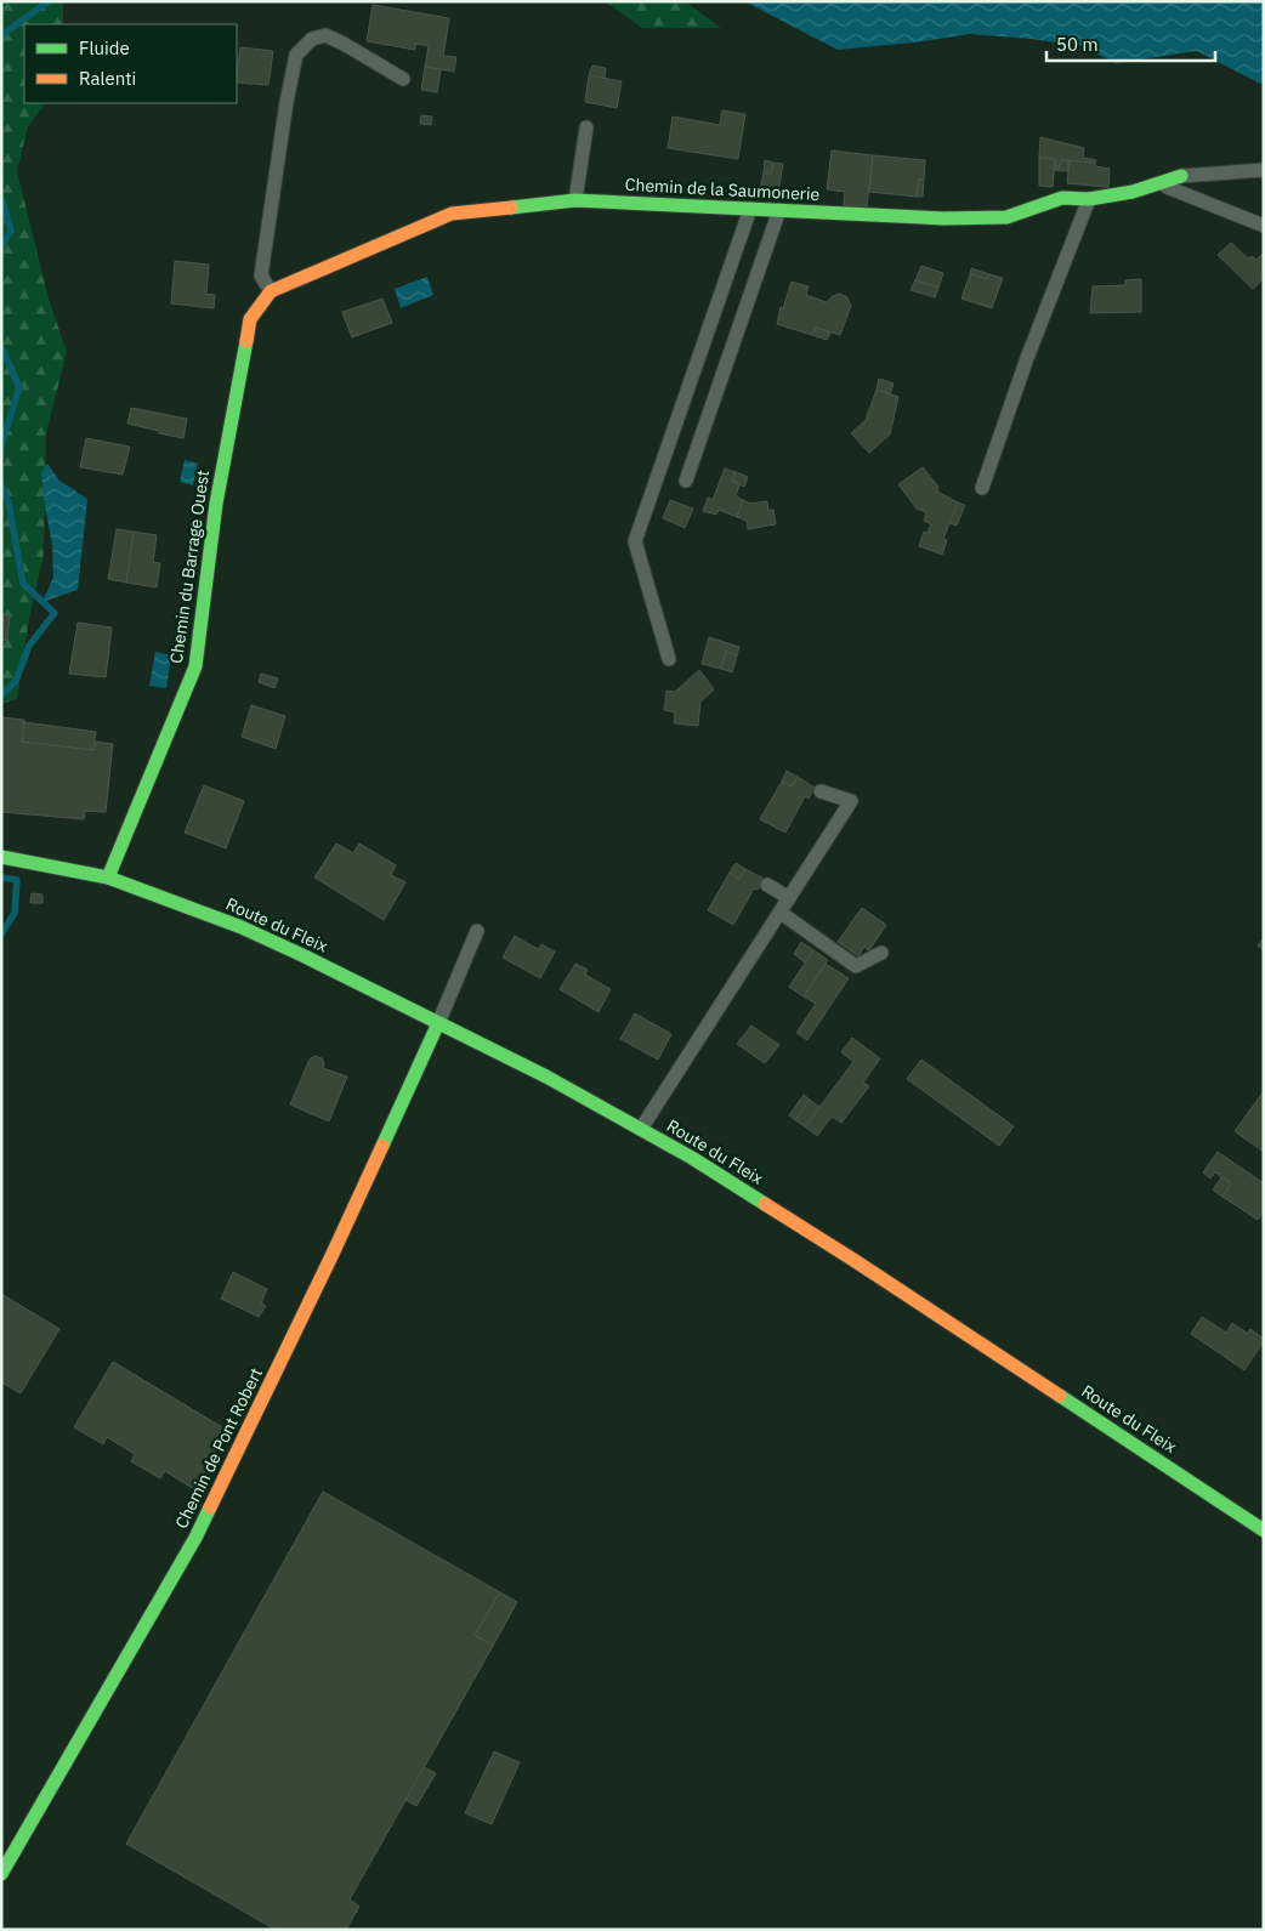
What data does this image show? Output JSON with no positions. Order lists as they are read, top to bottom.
{
  "streets": {
    "street": [
      "Chemin de la Saumonerie",
      "Chemin du Barrage Ouest",
      "Route du Fleix",
      "Chemin de Pont Robert"
    ]
  },
  "crossings": [
    ["Chemin de la Saumonerie", "Chemin du Barrage Ouest"],
    ["Chemin du Barrage Ouest", "Route du Fleix"],
    ["Route du Fleix", "Chemin de Pont Robert"]
  ],
  "legend": ["Fluide", "Ralenti"],
  "scale_bar": "50 m"
}
